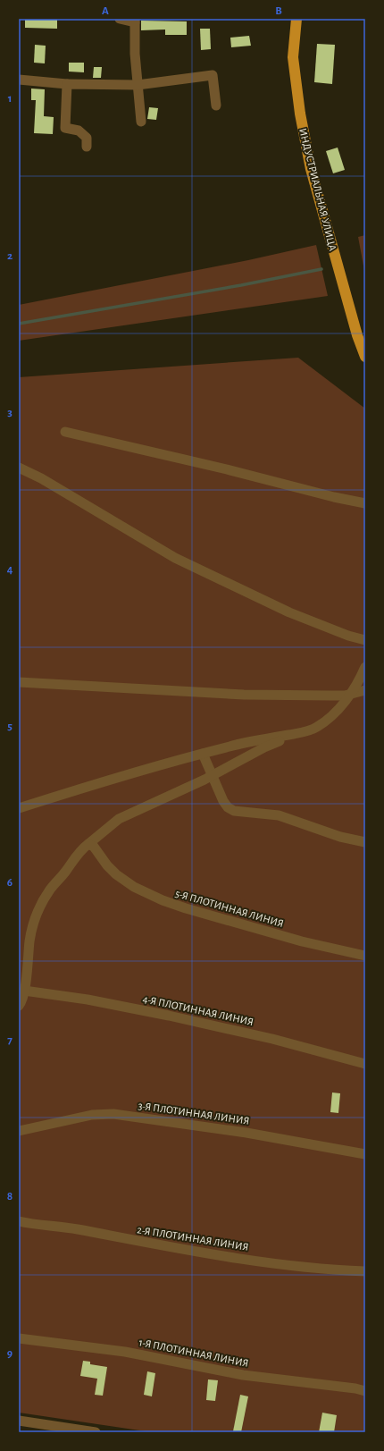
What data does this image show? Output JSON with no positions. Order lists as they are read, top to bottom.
{
  "streets": {
    "main road": ["ИНДУСТРИАЛЬНАЯ УЛИЦА"],
    "street": [
      "5-Я ПЛОТИННАЯ ЛИНИЯ",
      "4-Я ПЛОТИННАЯ ЛИНИЯ",
      "3-Я ПЛОТИННАЯ ЛИНИЯ",
      "2-Я ПЛОТИННАЯ ЛИНИЯ",
      "1-Я ПЛОТИННАЯ ЛИНИЯ"
    ]
  },
  "grid": {
    "columns": ["A", "B"],
    "rows": [
      "1",
      "2",
      "3",
      "4",
      "5",
      "6",
      "7",
      "8",
      "9"
    ]
  }
}
